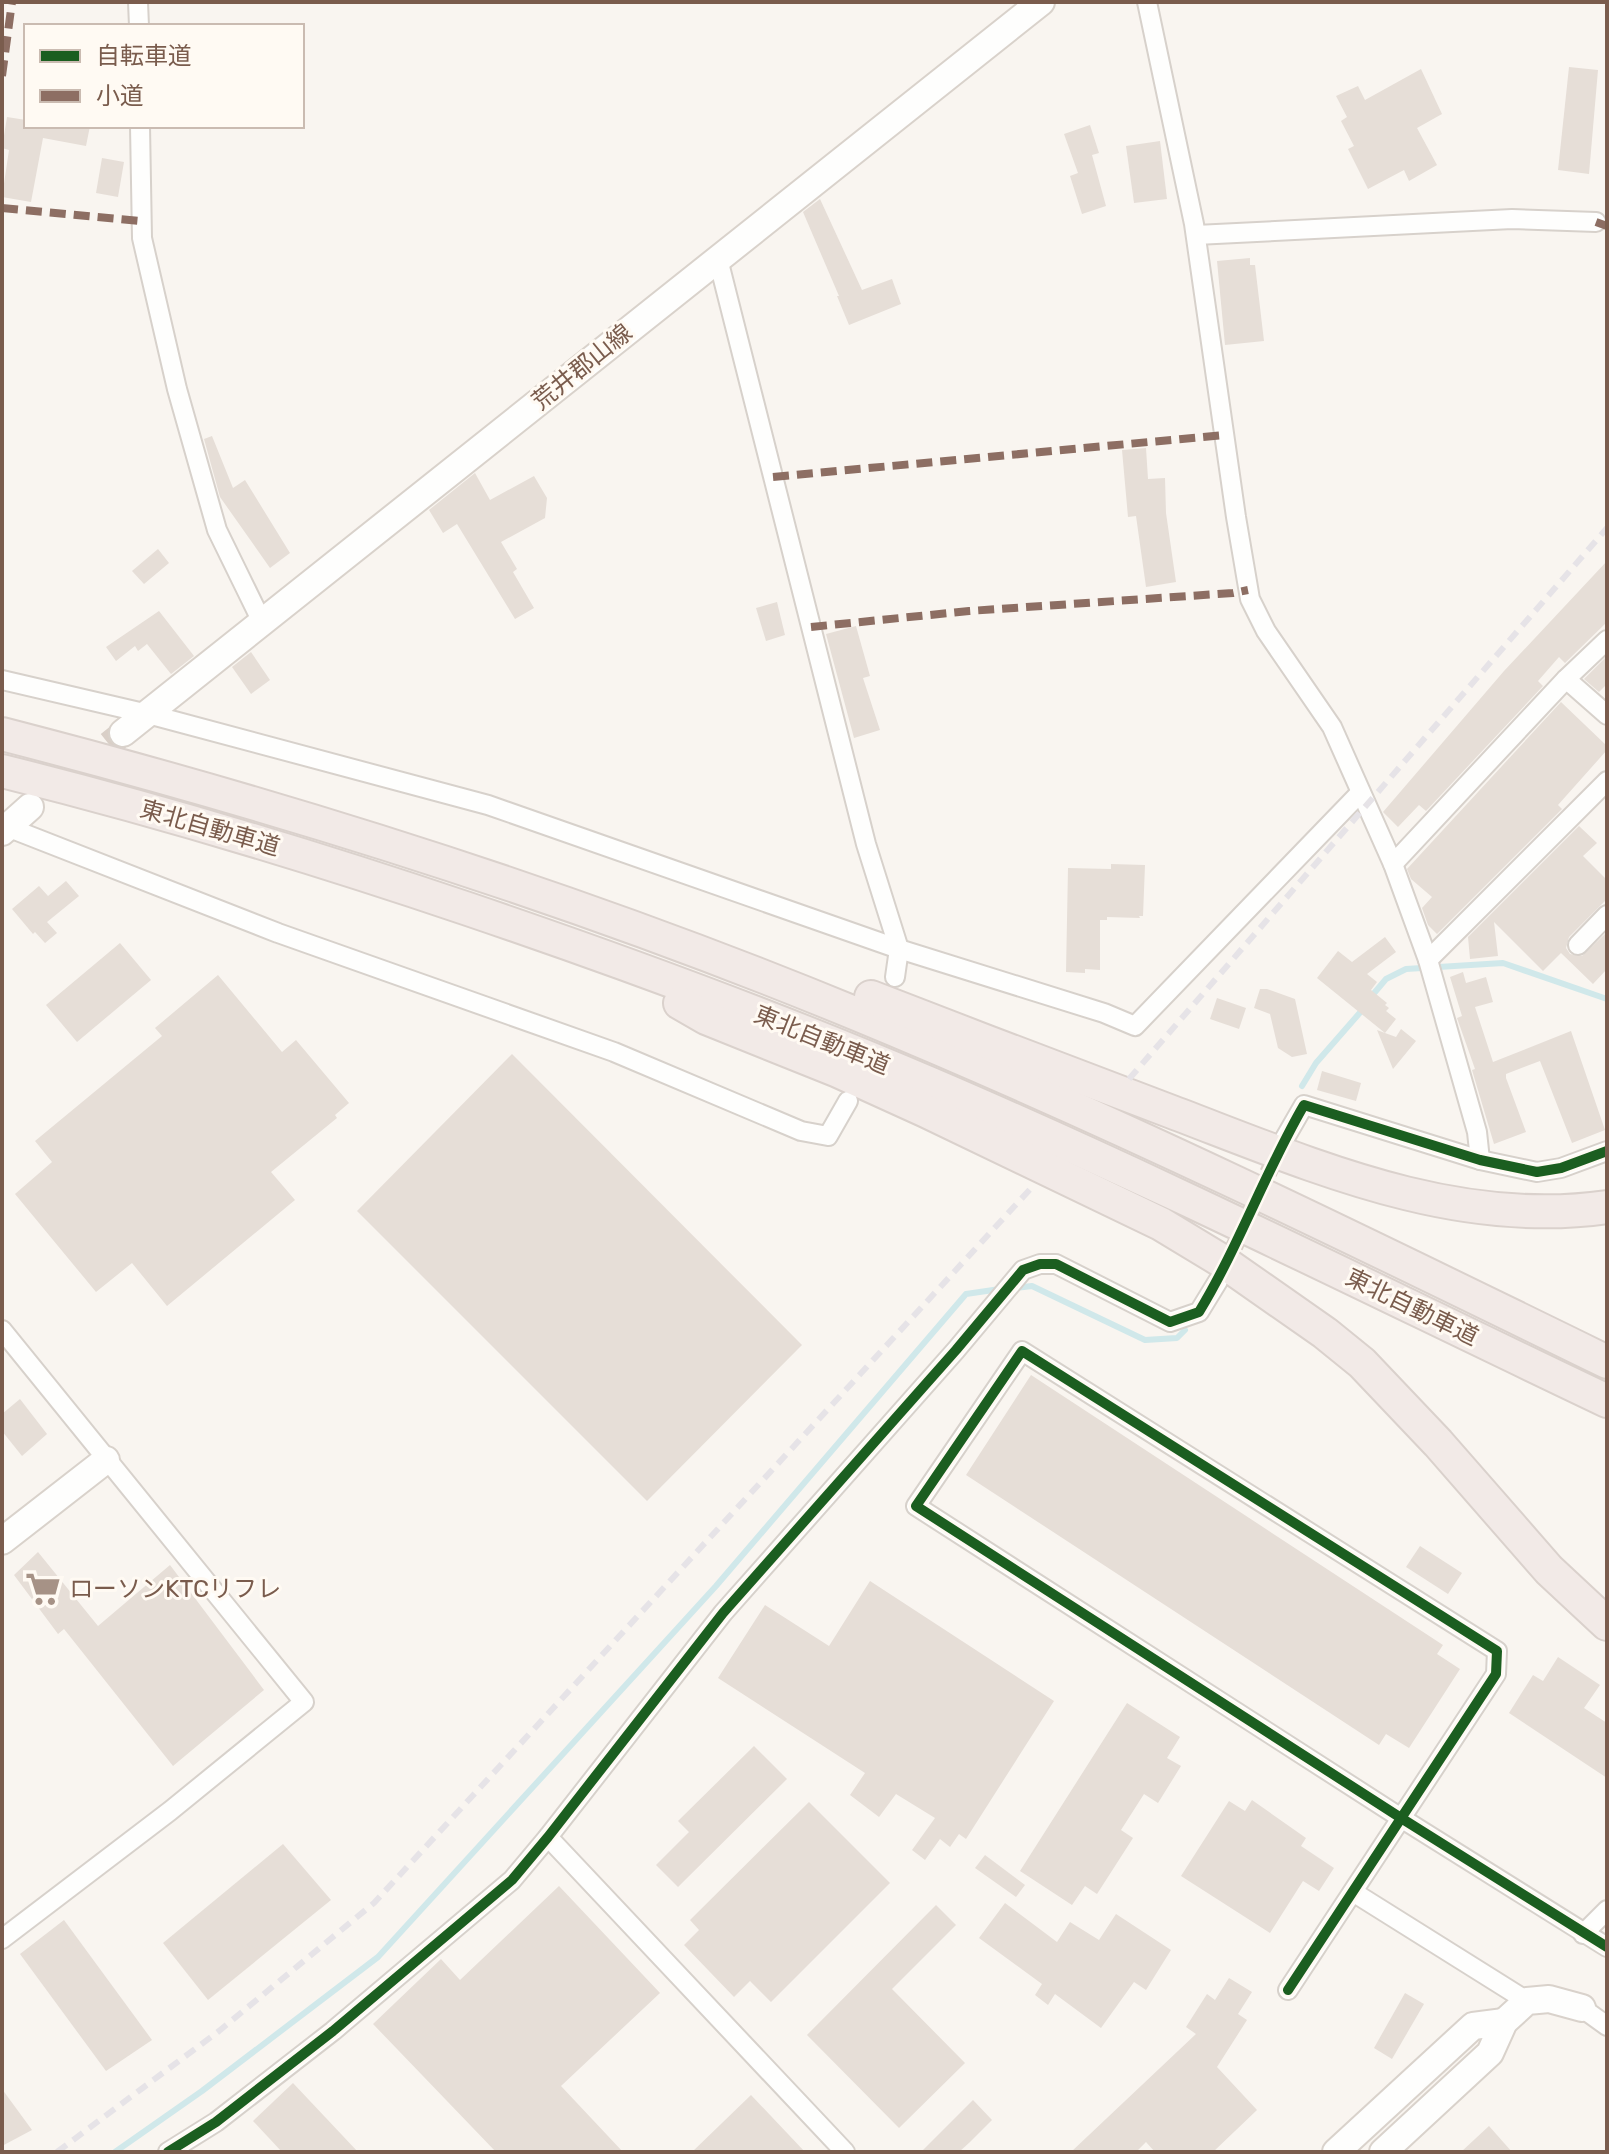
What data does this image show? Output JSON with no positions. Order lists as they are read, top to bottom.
{
  "streets": {
    "highway": ["東北自動車道"],
    "main road": ["荒井郡山線"]
  },
  "places": {
    "supermarket": ["ローソンKTCリフレ"]
  },
  "legend": ["自転車道", "小道"]
}
